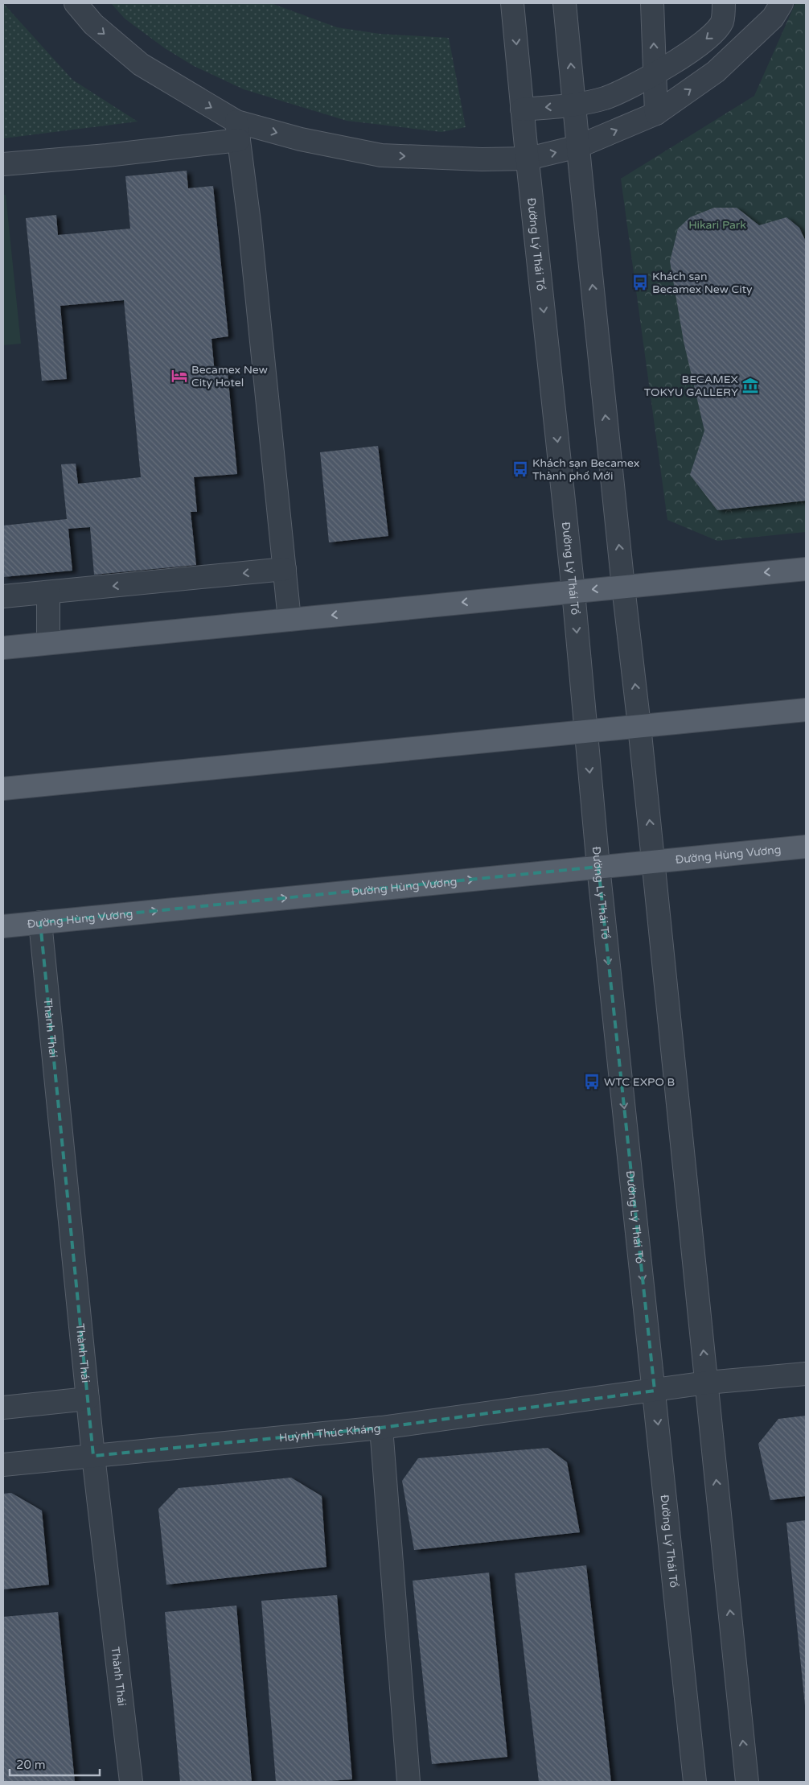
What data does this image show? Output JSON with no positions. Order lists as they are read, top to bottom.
{
  "streets": {
    "main road": ["Đường Hùng Vương"],
    "street": ["Đường Lý Thái Tổ", "Thành Thái", "Huỳnh Thúc Kháng"]
  },
  "crossings": [
    ["Đường Lý Thái Tổ", "Đường Hùng Vương"],
    ["Đường Lý Thái Tổ", "Huỳnh Thúc Kháng"],
    ["Đường Hùng Vương", "Thành Thái"],
    ["Thành Thái", "Huỳnh Thúc Kháng"]
  ],
  "parks": ["Hikari Park"],
  "places": {
    "bus stop": ["Khách sạn Becamex New City", "Khách sạn Becamex Thành phố Mới", "WTC EXPO B"],
    "hotel": ["Becamex New City Hotel"],
    "museum": ["BECAMEX TOKYU GALLERY"]
  },
  "scale_bar": "20 m"
}
